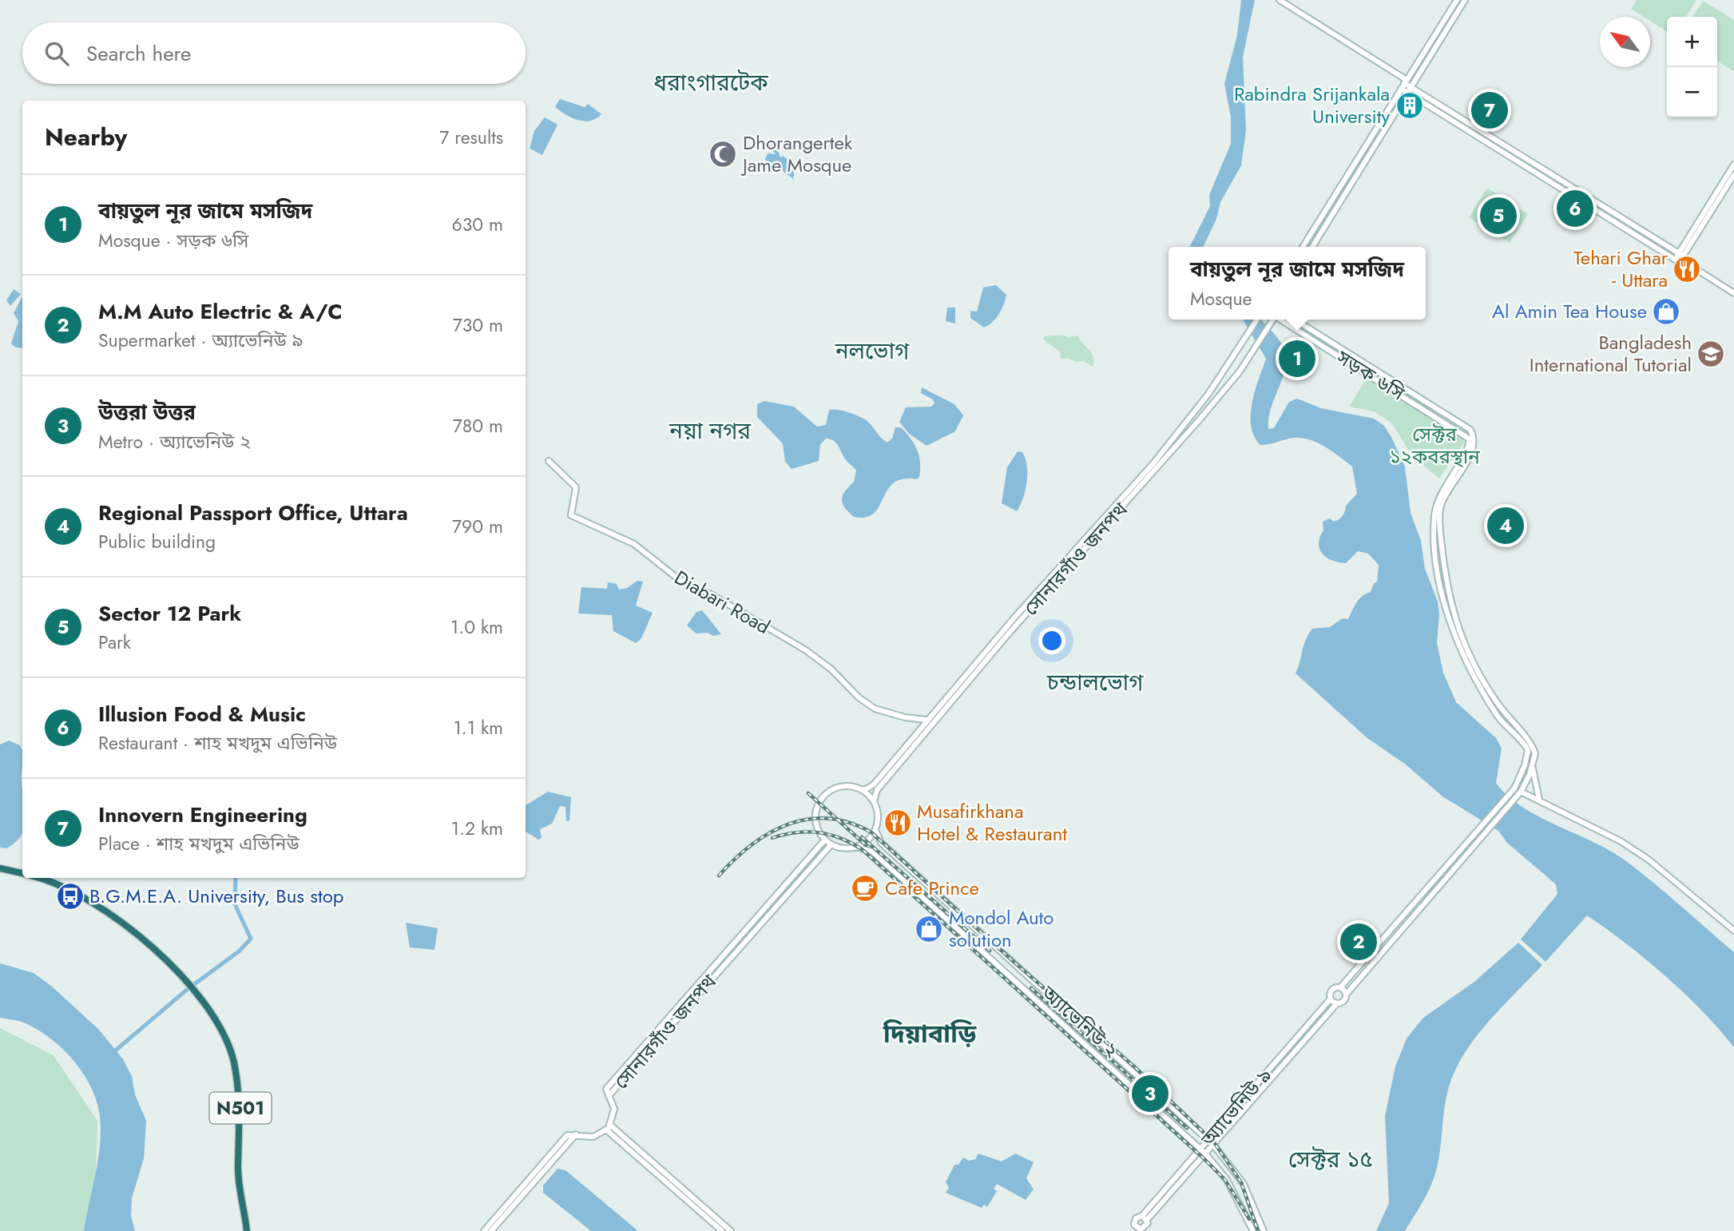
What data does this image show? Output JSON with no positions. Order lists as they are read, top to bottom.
{
  "streets": {
    "highway": ["N501"],
    "street": [
      "সড়ক ৬সি",
      "সোনারগাঁও জনপথ",
      "Diabari Road",
      "অ্যাভেনিউ ২",
      "অ্যাভেনিউ ৯"
    ]
  },
  "crossings": [
    ["সড়ক ৬সি", "অ্যাভেনিউ ৯"],
    ["সোনারগাঁও জনপথ", "Diabari Road"],
    ["সোনারগাঁও জনপথ", "অ্যাভেনিউ ২"],
    ["অ্যাভেনিউ ২", "অ্যাভেনিউ ৯"]
  ],
  "districts": [
    "ধরাংগারটেক",
    "নলভোগ",
    "নয়া নগর",
    "চন্ডালভোগ",
    "দিয়াবাড়ি",
    "সেক্টর ১৫"
  ],
  "parks": ["সেক্টর ১২কবরস্থান"],
  "places": {
    "building": ["Rabindra Srijankala University"],
    "mosque": ["Dhorangertek Jame Mosque"],
    "restaurant": ["Tehari Ghar - Uttara", "Musafirkhana Hotel & Restaurant"],
    "shop": ["Al Amin Tea House", "Mondol Auto solution"],
    "school or university": ["Bangladesh International Tutorial"],
    "cafe": ["Cafe Prince"],
    "bus stop": ["B.G.M.E.A. University, Bus stop"]
  },
  "north": "top left",
  "page": {
    "map_buttons": ["+", "−"],
    "search": "Search here",
    "pins": [
      "7",
      "6",
      "5",
      "1",
      "4",
      "2",
      "3"
    ],
    "heading": ["Nearby", "7 results"],
    "list": [
      {
        "mark": "1",
        "name": "বায়তুল নূর জামে মসজিদ",
        "note": "Mosque · সড়ক ৬সি",
        "value": "630 m"
      },
      {
        "mark": "2",
        "name": "M.M Auto Electric & A/C",
        "note": "Supermarket · অ্যাভেনিউ ৯",
        "value": "730 m"
      },
      {
        "mark": "3",
        "name": "উত্তরা উত্তর",
        "note": "Metro · অ্যাভেনিউ ২",
        "value": "780 m"
      },
      {
        "mark": "4",
        "name": "Regional Passport Office, Uttara",
        "note": "Public building",
        "value": "790 m"
      },
      {
        "mark": "5",
        "name": "Sector 12 Park",
        "note": "Park",
        "value": "1.0 km"
      },
      {
        "mark": "6",
        "name": "Illusion Food & Music",
        "note": "Restaurant · শাহ মখদুম এভিনিউ",
        "value": "1.1 km"
      },
      {
        "mark": "7",
        "name": "Innovern Engineering",
        "note": "Place · শাহ মখদুম এভিনিউ",
        "value": "1.2 km"
      }
    ],
    "popup": ["বায়তুল নূর জামে মসজিদ", "Mosque"]
  }
}
